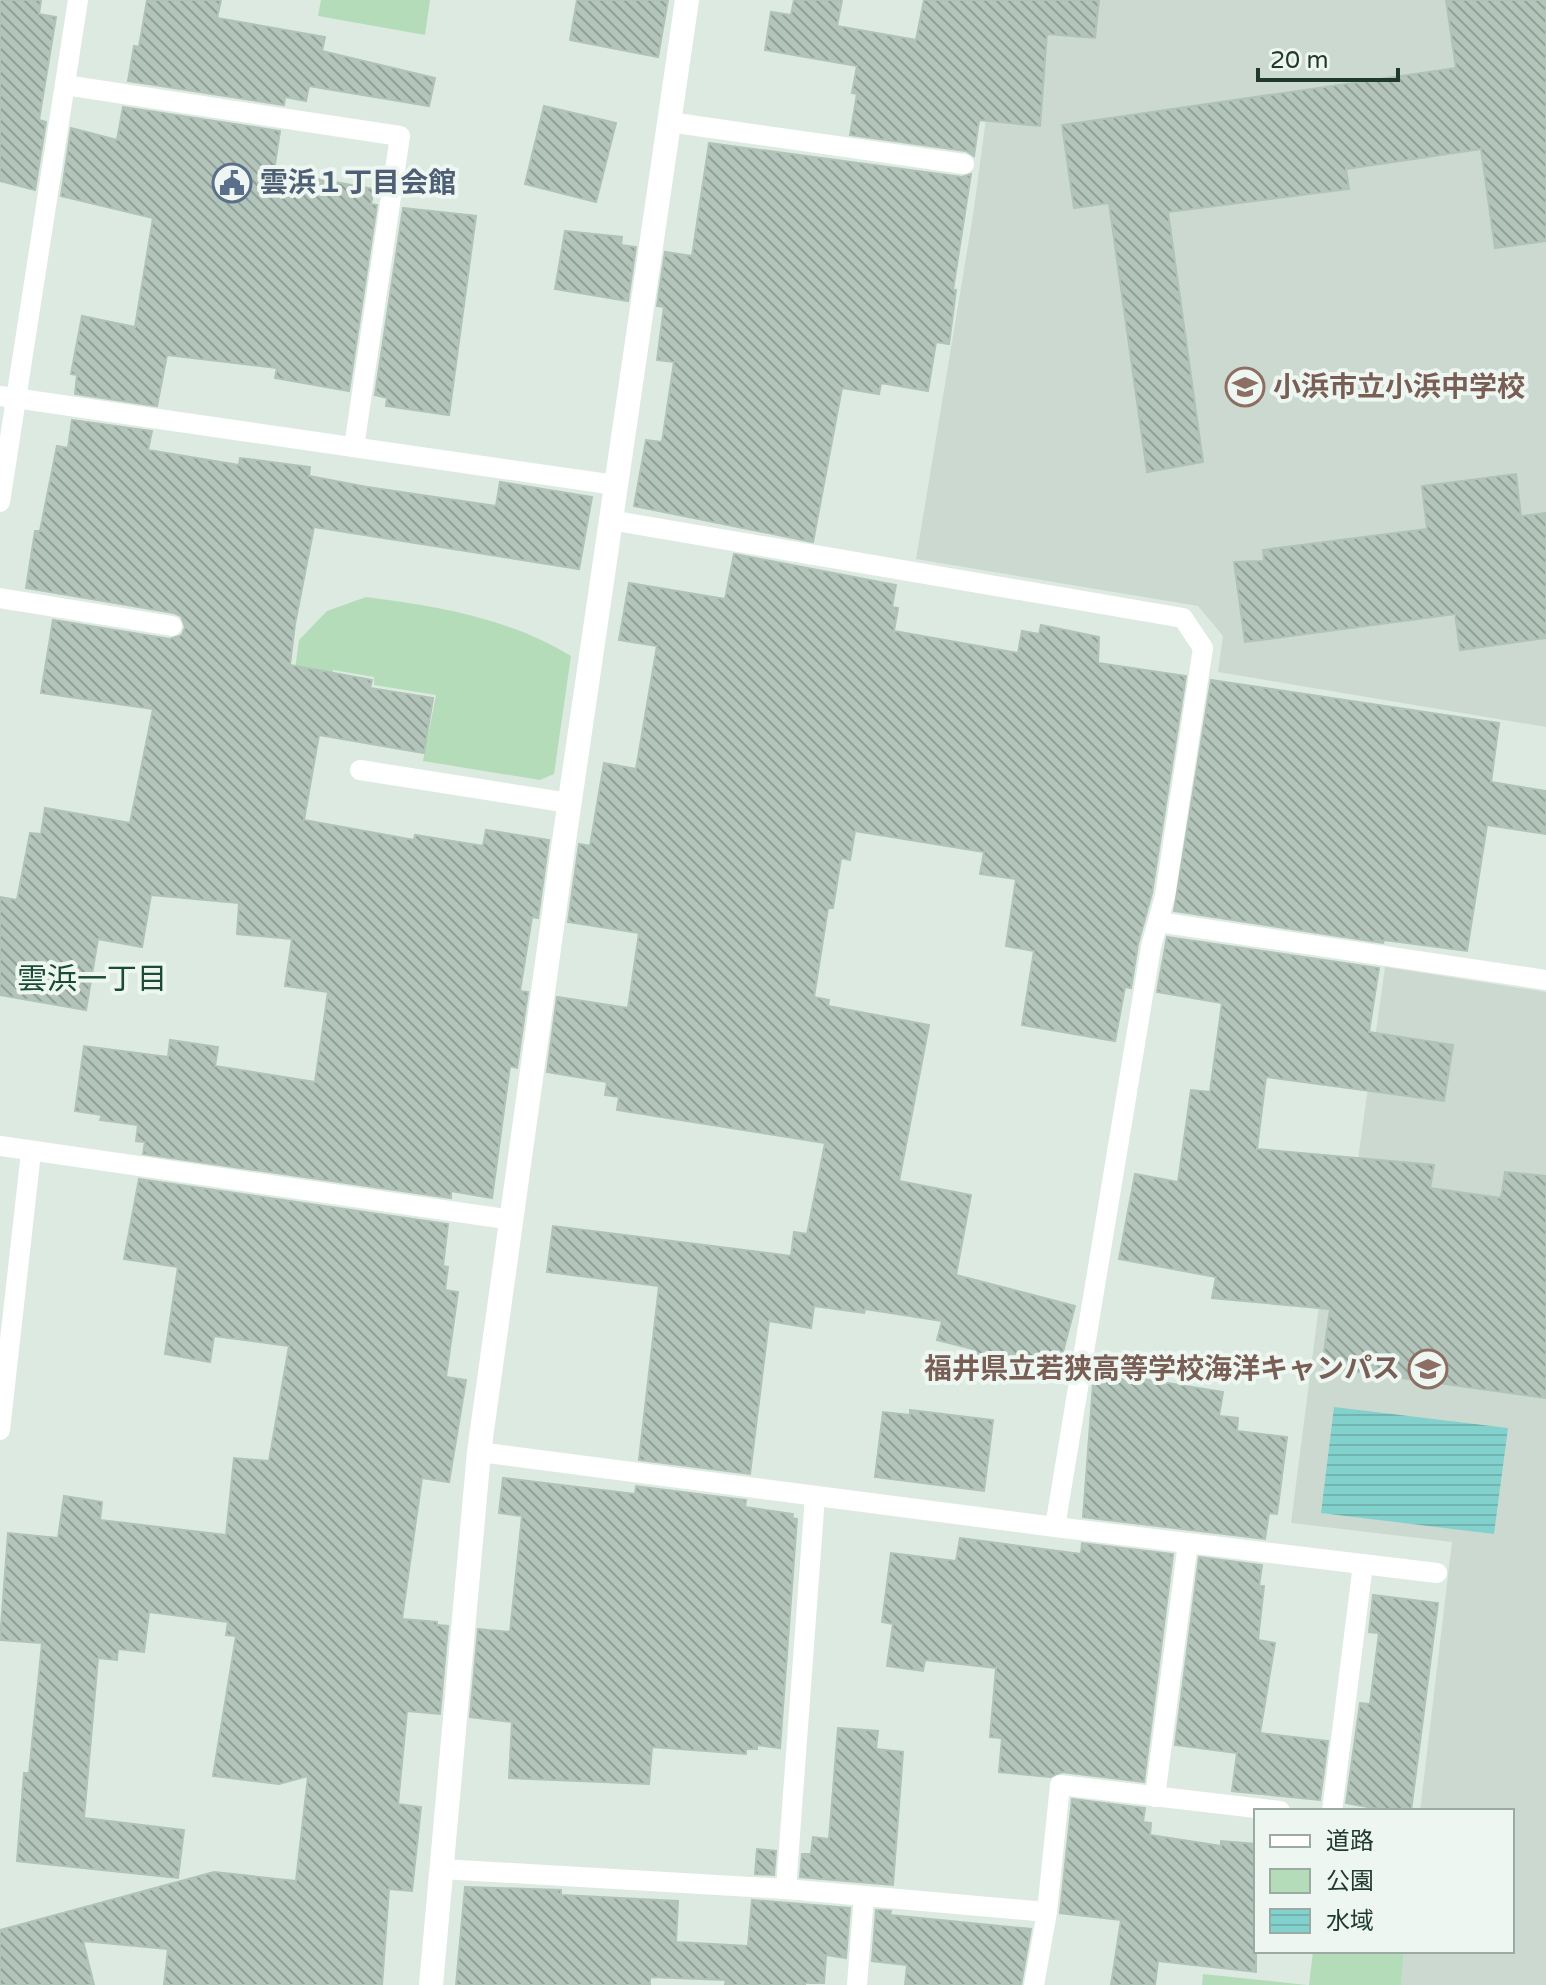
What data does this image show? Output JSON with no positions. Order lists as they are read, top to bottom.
{
  "districts": ["雲浜一丁目"],
  "places": {
    "public building": ["雲浜１丁目会館"],
    "school or university": ["小浜市立小浜中学校", "福井県立若狭高等学校海洋キャンパス"]
  },
  "legend": ["道路", "公園", "水域"],
  "scale_bar": "20 m"
}
